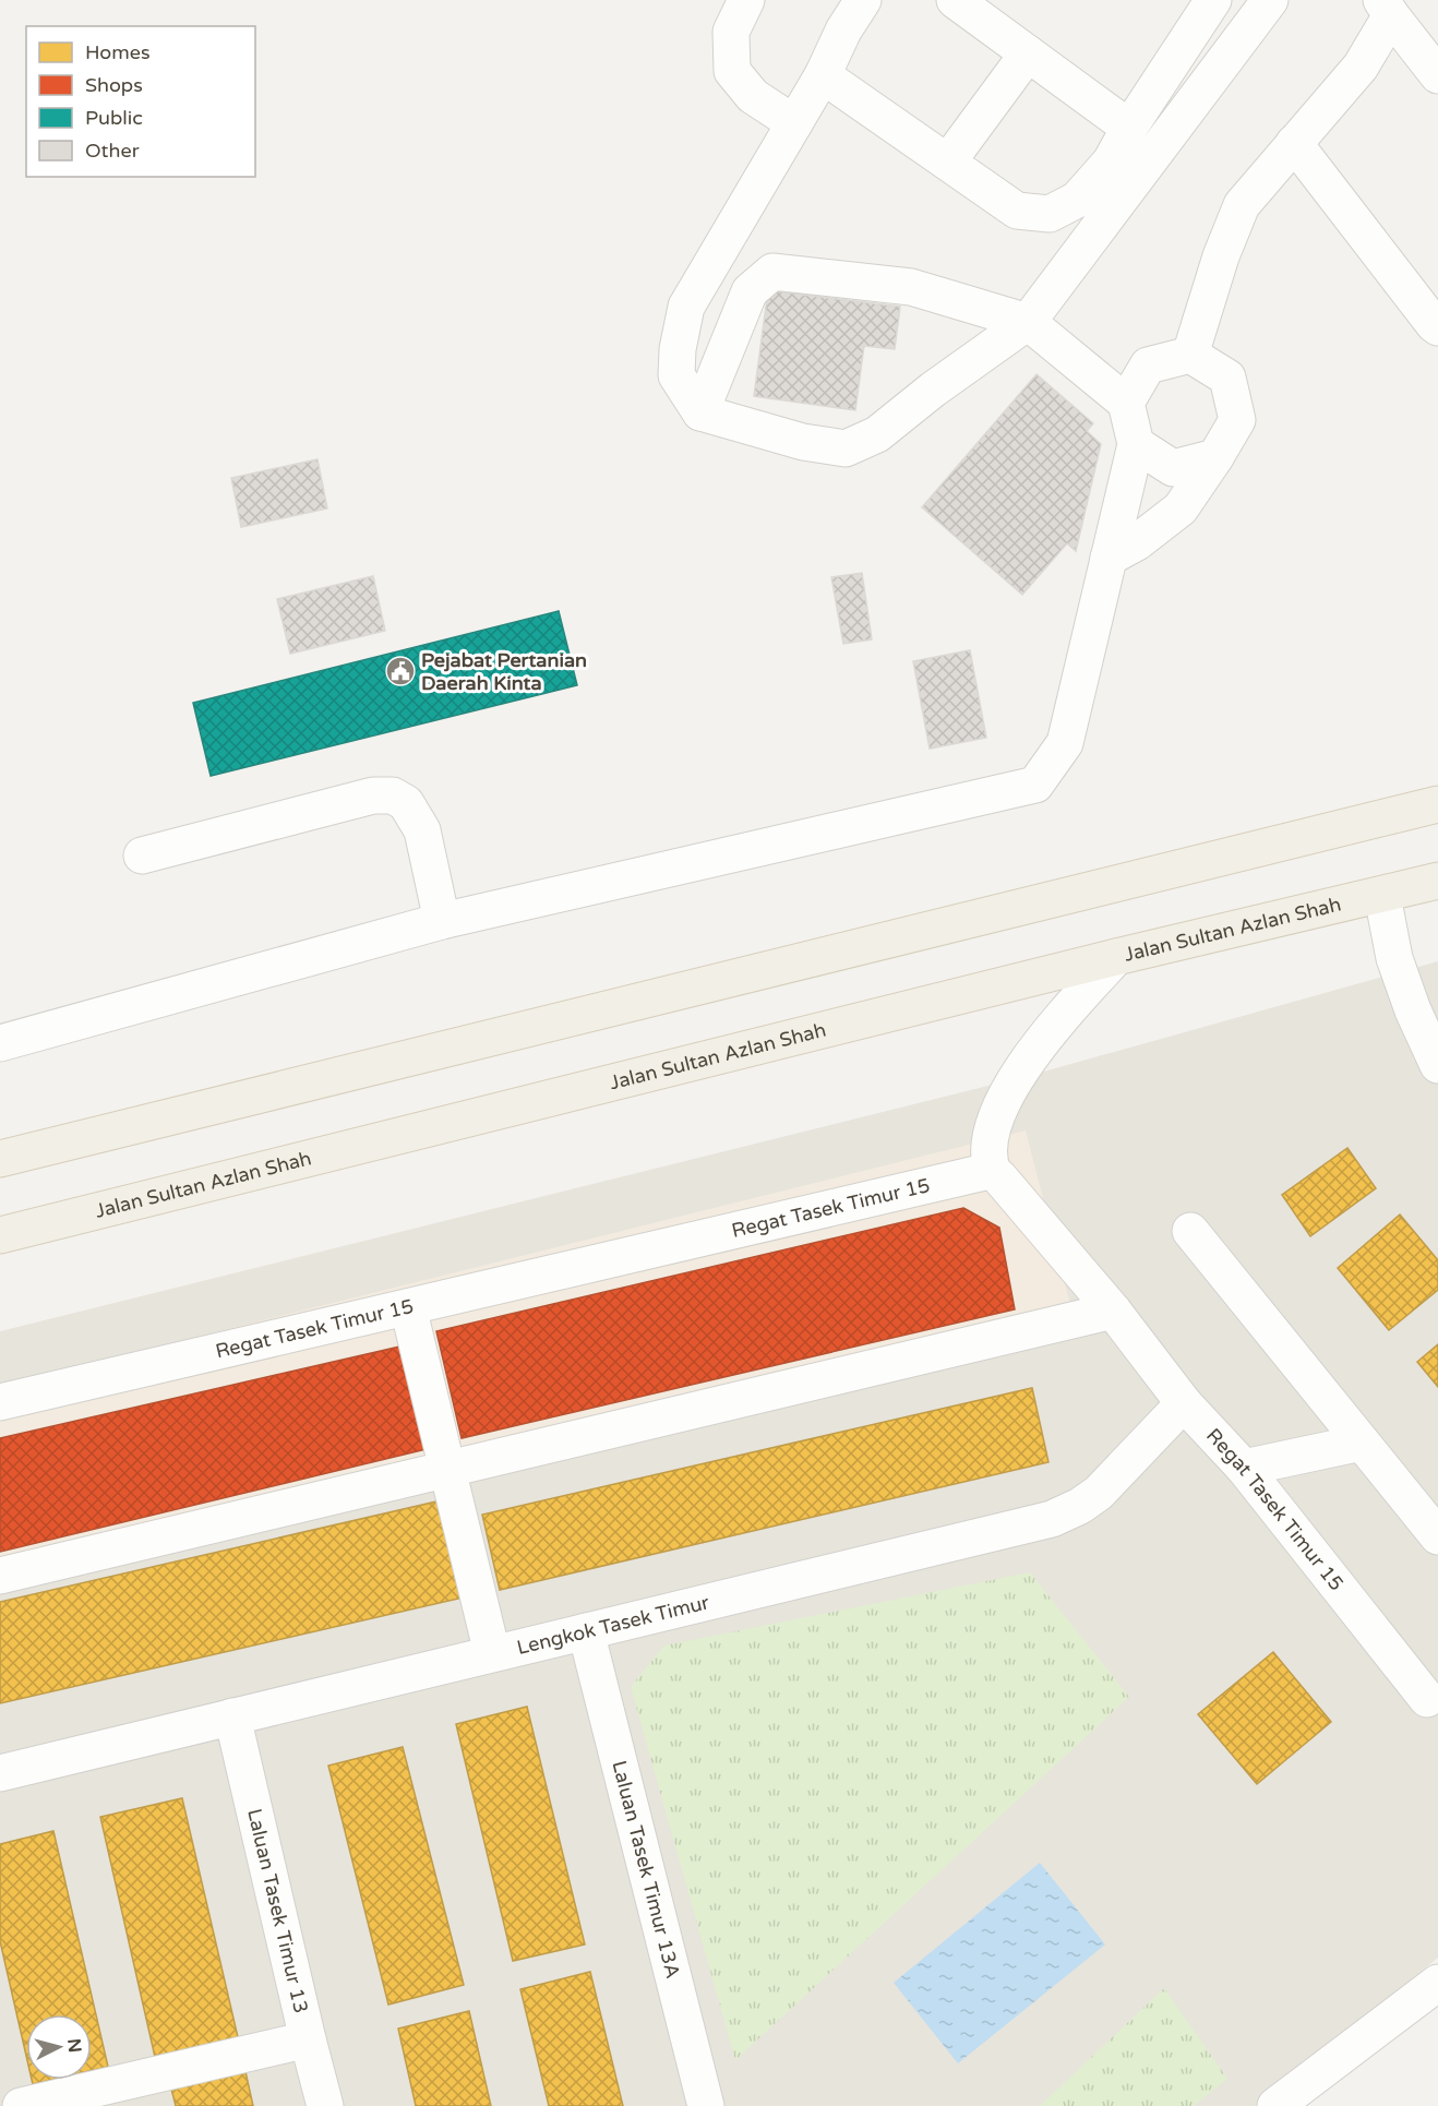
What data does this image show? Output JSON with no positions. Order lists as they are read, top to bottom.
{
  "streets": {
    "main road": ["Jalan Sultan Azlan Shah"],
    "street": [
      "Regat Tasek Timur 15",
      "Lengkok Tasek Timur",
      "Laluan Tasek Timur 13A",
      "Laluan Tasek Timur 13"
    ]
  },
  "crossings": [
    ["Regat Tasek Timur 15", "Lengkok Tasek Timur"],
    ["Lengkok Tasek Timur", "Laluan Tasek Timur 13A"],
    ["Lengkok Tasek Timur", "Laluan Tasek Timur 13"]
  ],
  "places": {
    "public building": ["Pejabat Pertanian Daerah Kinta"]
  },
  "legend": [
    "Homes",
    "Shops",
    "Public",
    "Other"
  ],
  "north": "right"
}
